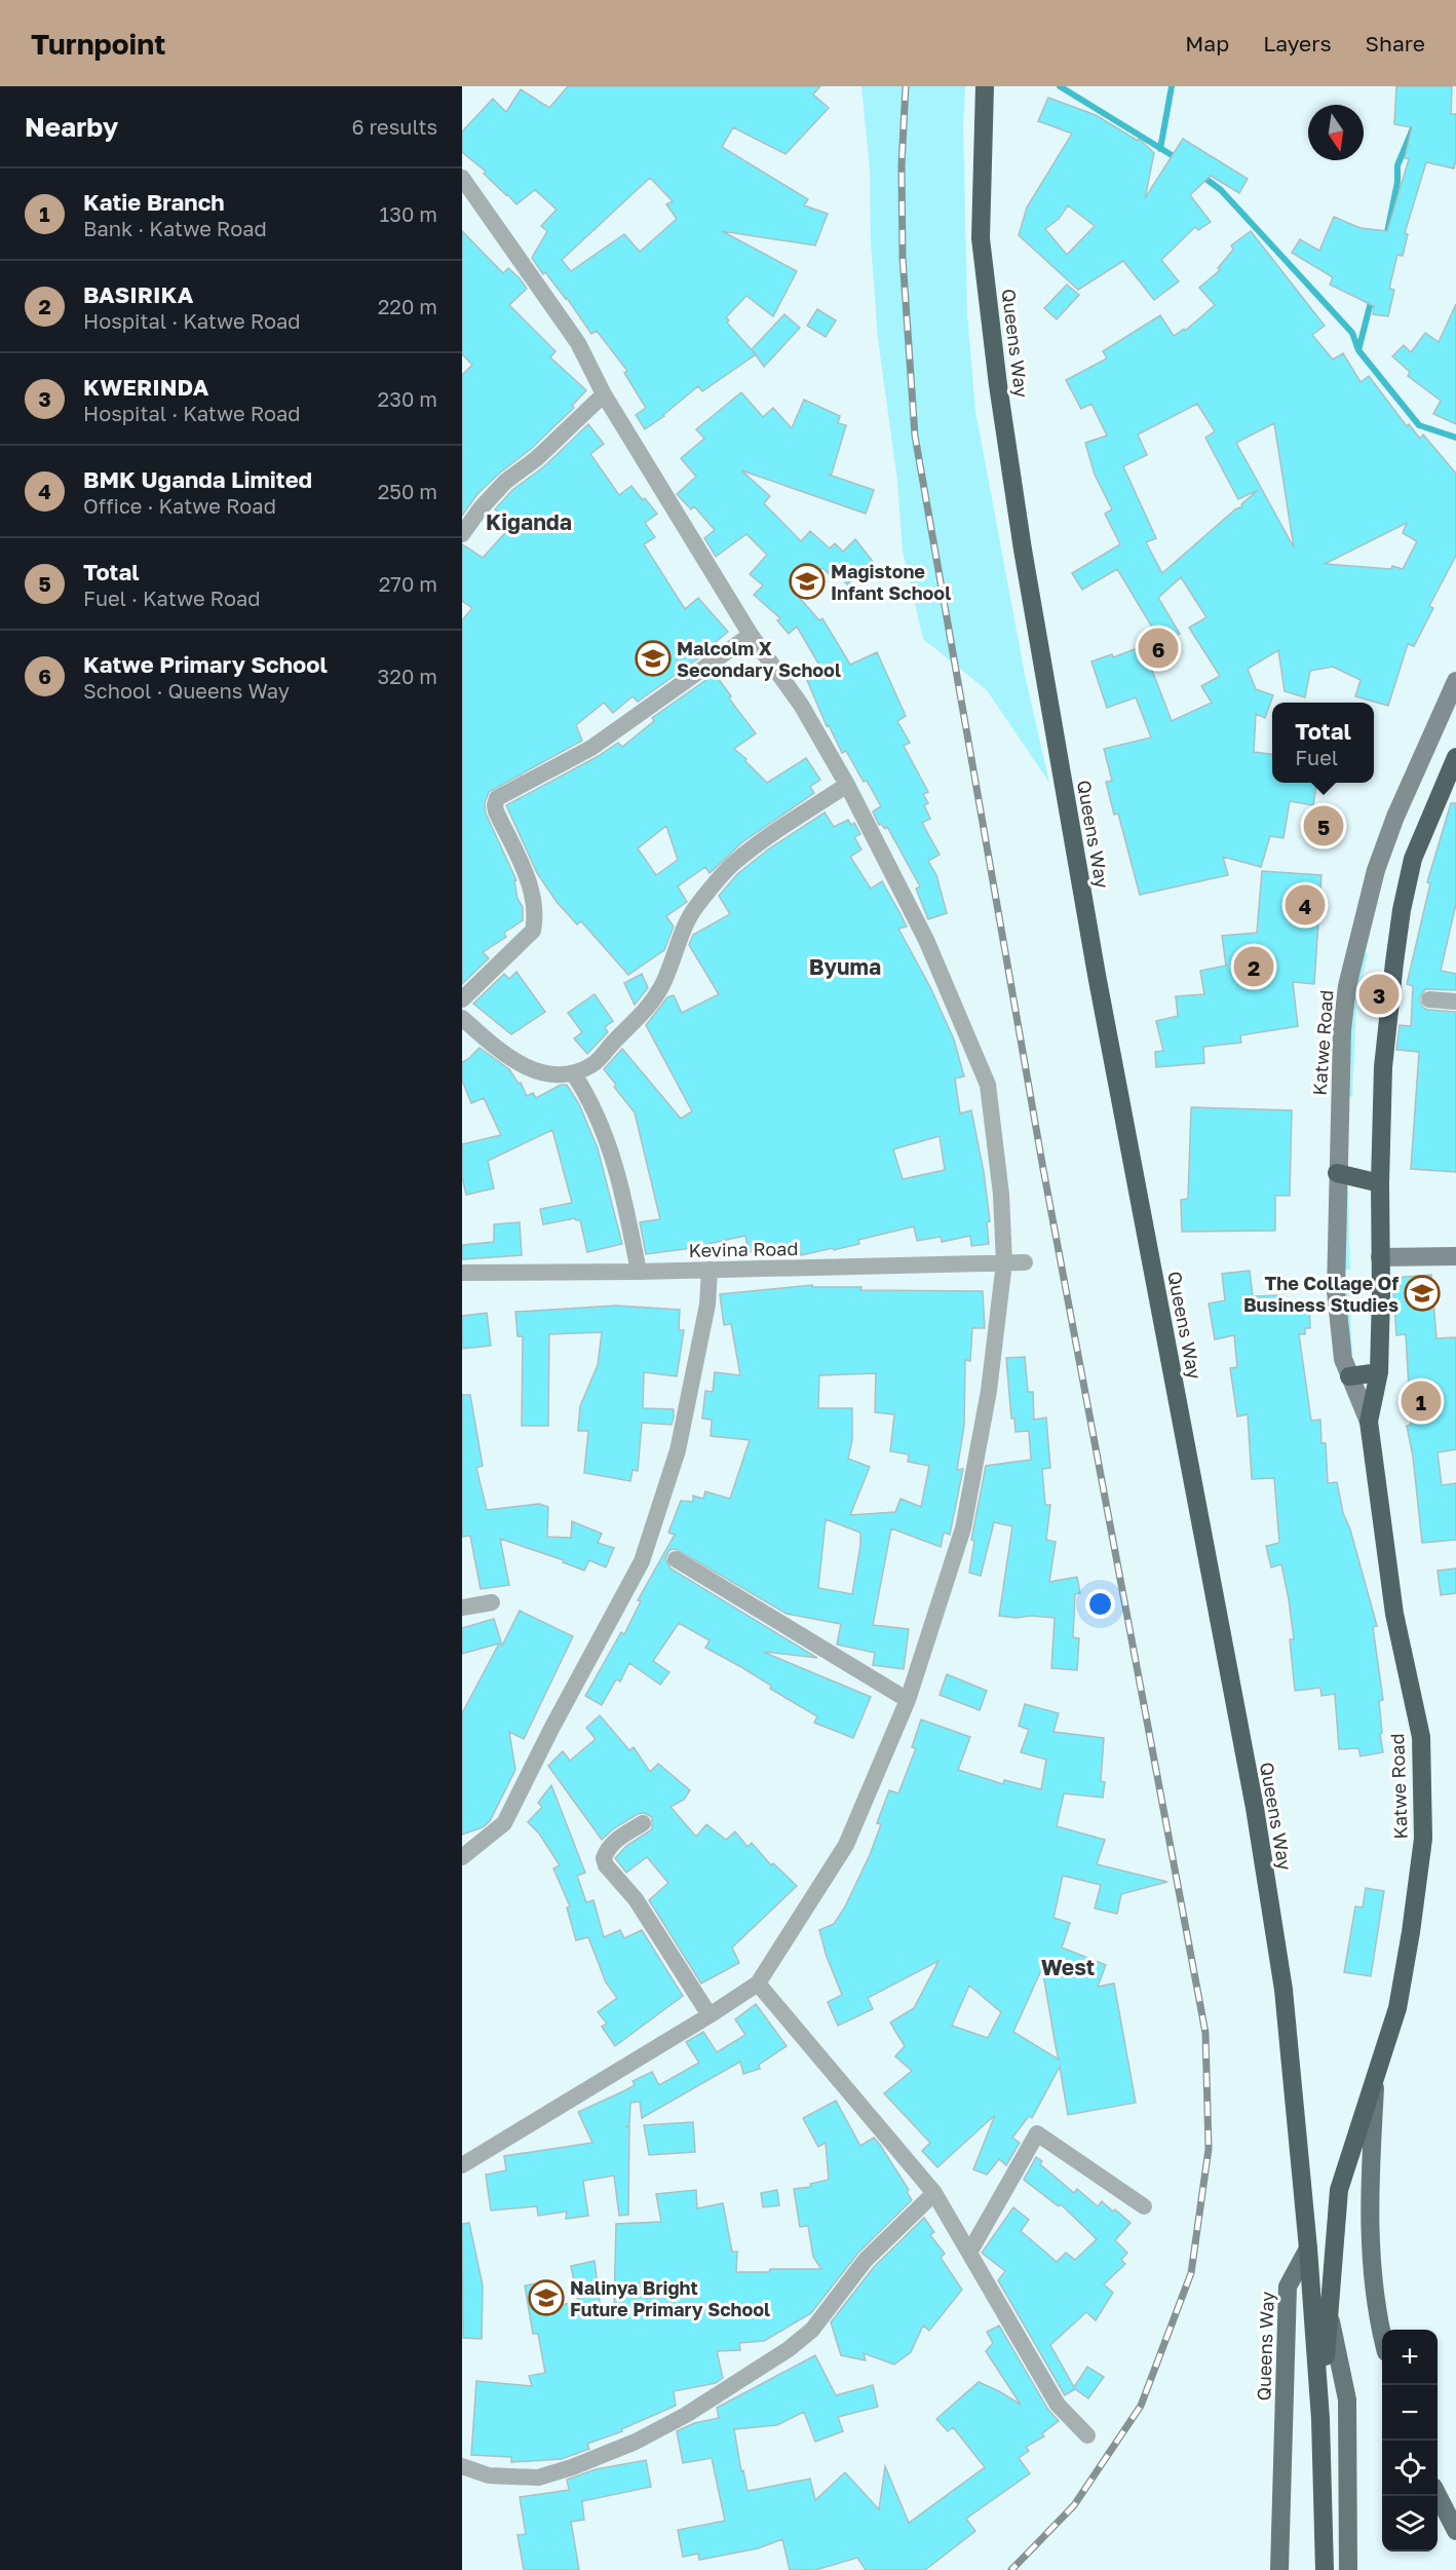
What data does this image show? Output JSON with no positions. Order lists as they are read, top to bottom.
{
  "streets": {
    "highway": ["Queens Way", "Katwe Road"],
    "street": ["Kevina Road"]
  },
  "districts": ["Kiganda", "Byuma", "West"],
  "places": {
    "school or university": [
      "Magistone Infant School",
      "Malcolm X Secondary School",
      "The Collage Of Business Studies",
      "Nalinya Bright Future Primary School"
    ]
  },
  "north": "bottom",
  "page": {
    "header": "Turnpoint",
    "nav": ["Map", "Layers", "Share"],
    "heading": ["Nearby", "6 results"],
    "list": [
      {
        "mark": "1",
        "name": "Katie Branch",
        "note": "Bank · Katwe Road",
        "value": "130 m"
      },
      {
        "mark": "2",
        "name": "BASIRIKA",
        "note": "Hospital · Katwe Road",
        "value": "220 m"
      },
      {
        "mark": "3",
        "name": "KWERINDA",
        "note": "Hospital · Katwe Road",
        "value": "230 m"
      },
      {
        "mark": "4",
        "name": "BMK Uganda Limited",
        "note": "Office · Katwe Road",
        "value": "250 m"
      },
      {
        "mark": "5",
        "name": "Total",
        "note": "Fuel · Katwe Road",
        "value": "270 m"
      },
      {
        "mark": "6",
        "name": "Katwe Primary School",
        "note": "School · Queens Way",
        "value": "320 m"
      }
    ],
    "pins": [
      "6",
      "5",
      "4",
      "2",
      "3",
      "1"
    ],
    "popup": ["Total", "Fuel"],
    "map_buttons": ["+", "−"]
  }
}
